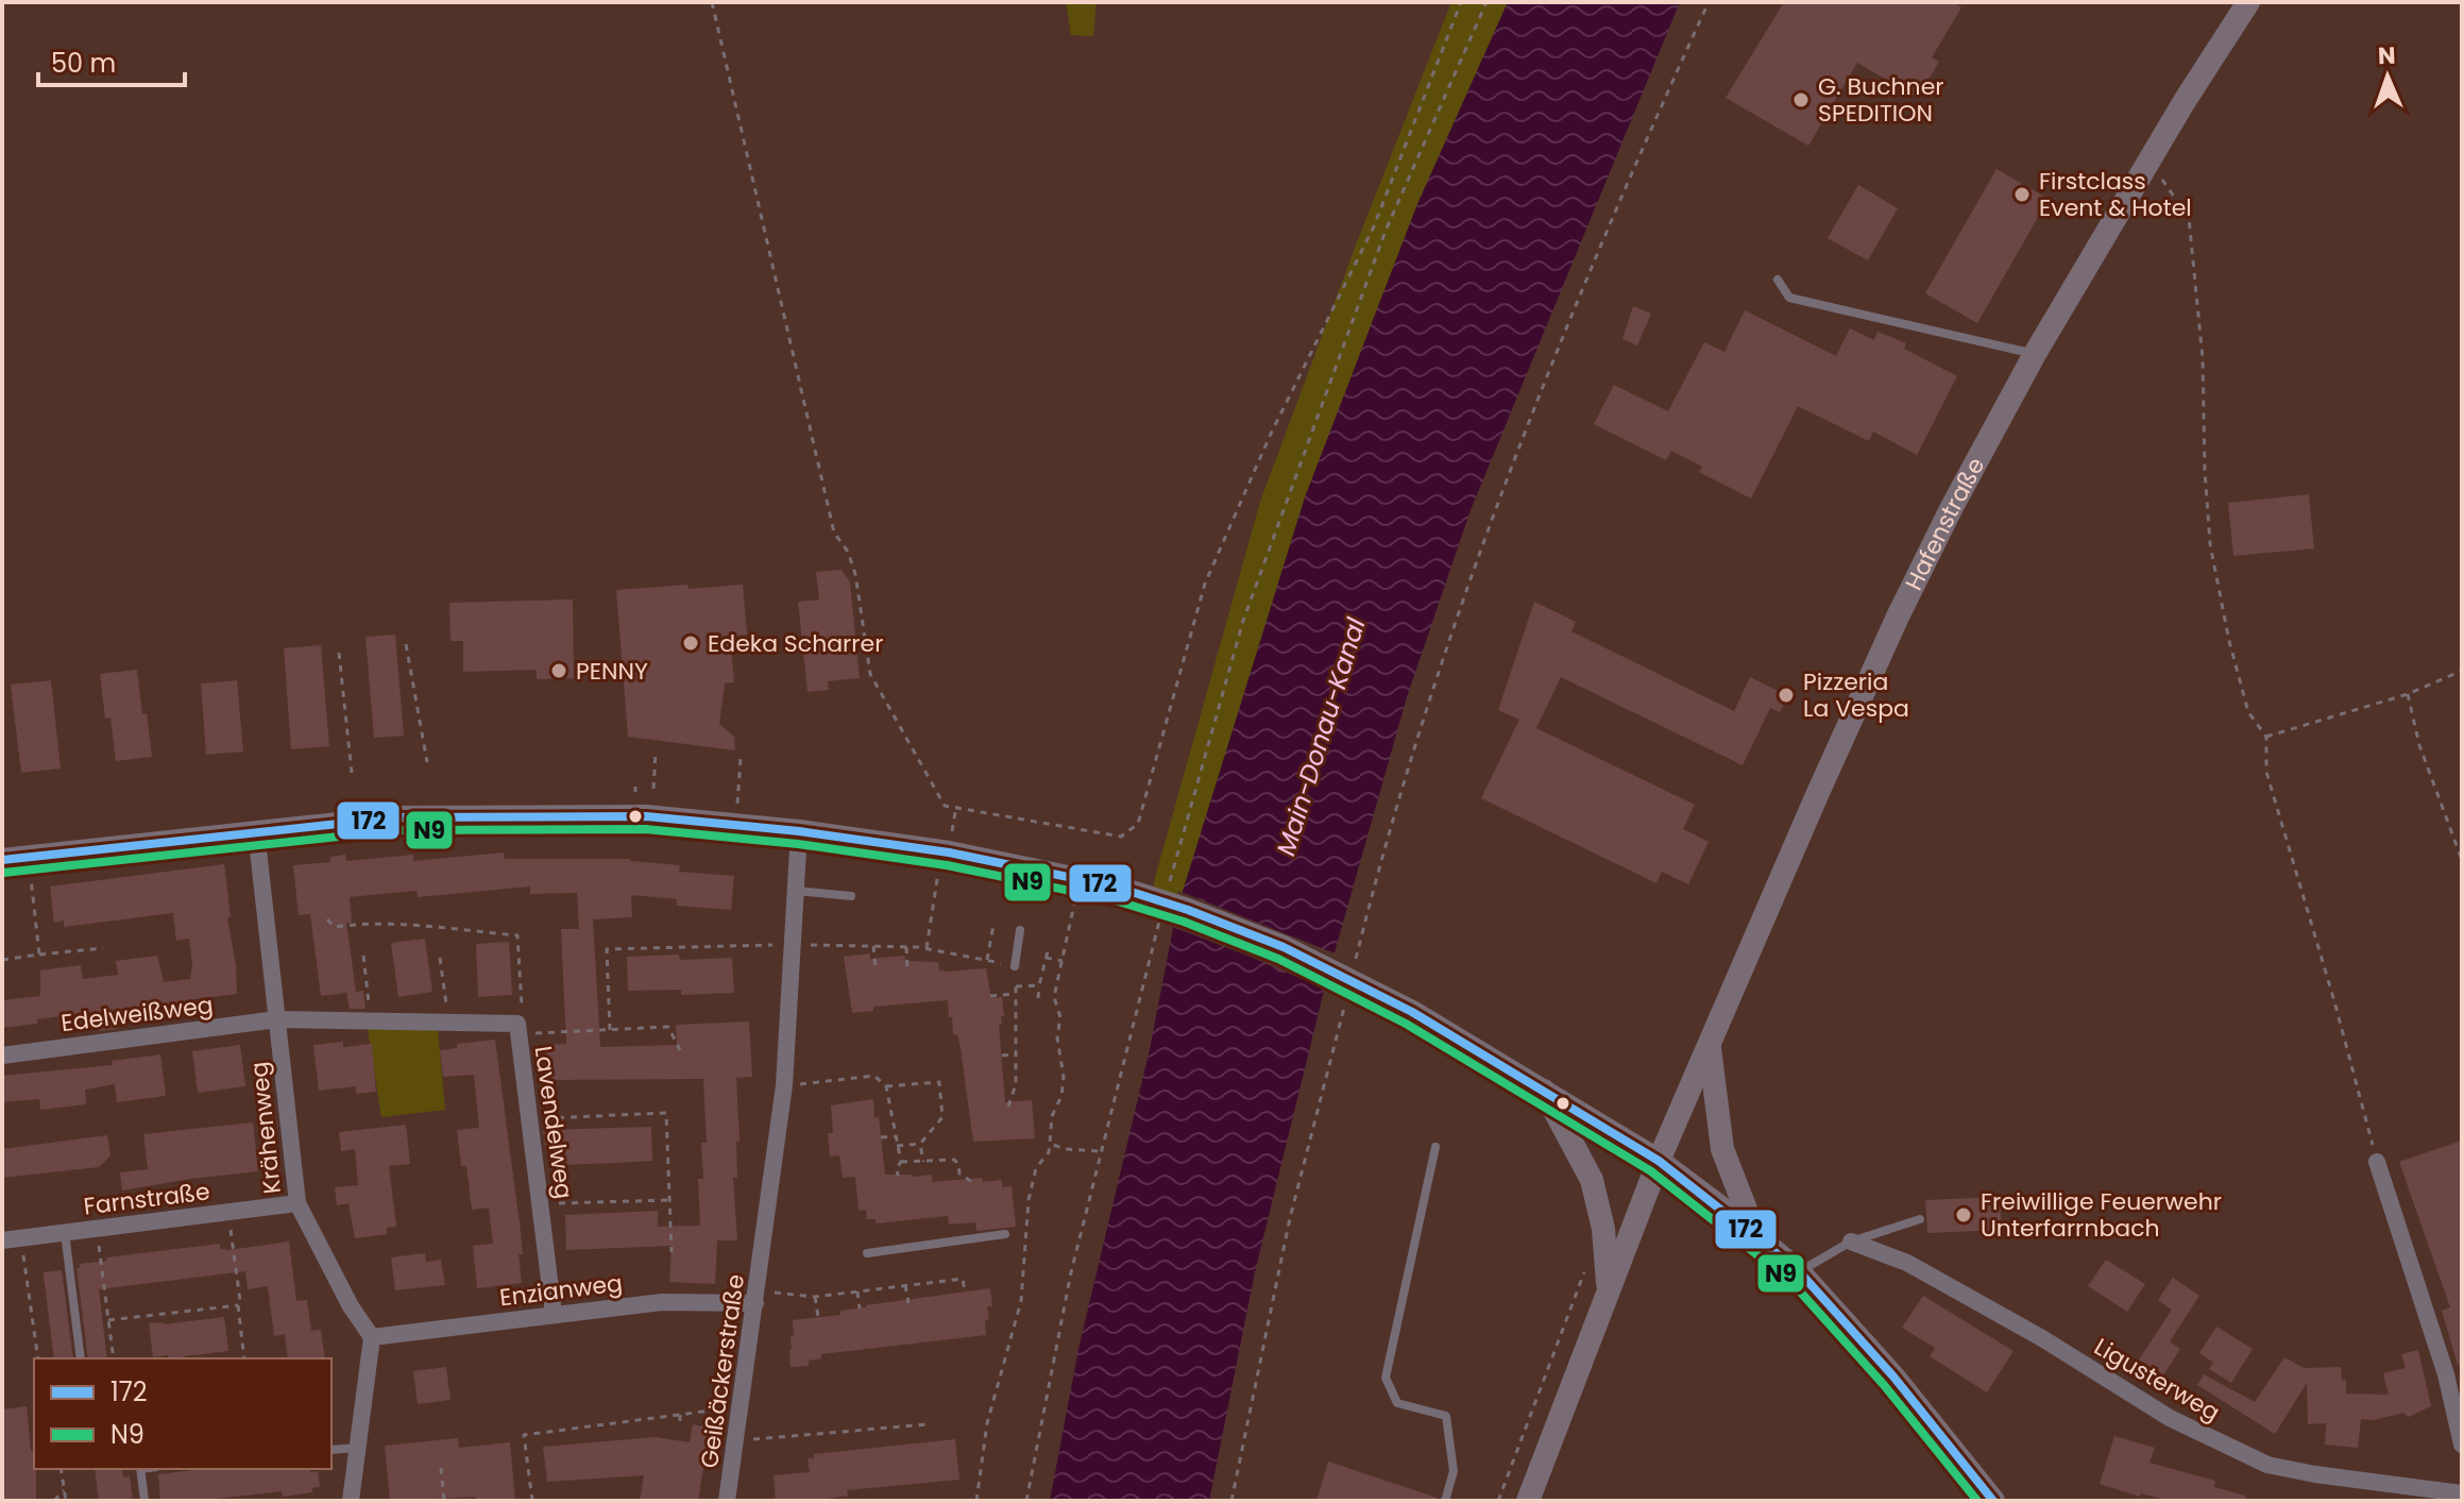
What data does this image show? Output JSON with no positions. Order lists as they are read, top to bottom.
{
  "streets": {
    "street": [
      "Hafenstraße",
      "Edelweißweg",
      "Lavendelweg",
      "Krähenweg",
      "Farnstraße",
      "Enzianweg",
      "Geißäckerstraße",
      "Ligusterweg"
    ]
  },
  "crossings": [
    ["Edelweißweg", "Lavendelweg"],
    ["Edelweißweg", "Krähenweg"],
    ["Lavendelweg", "Krähenweg"],
    ["Lavendelweg", "Enzianweg"],
    ["Krähenweg", "Farnstraße"],
    ["Krähenweg", "Enzianweg"],
    ["Enzianweg", "Geißäckerstraße"]
  ],
  "water": ["Main-Donau-Kanal"],
  "places": [
    "G. Buchner SPEDITION",
    "Firstclass Event & Hotel",
    "Edeka Scharrer",
    "PENNY",
    "Pizzeria La Vespa",
    "Freiwillige Feuerwehr Unterfarrnbach"
  ],
  "lines": ["transit line 172", "transit line N9"],
  "legend": ["172", "N9"],
  "scale_bar": "50 m",
  "north": "top"
}
